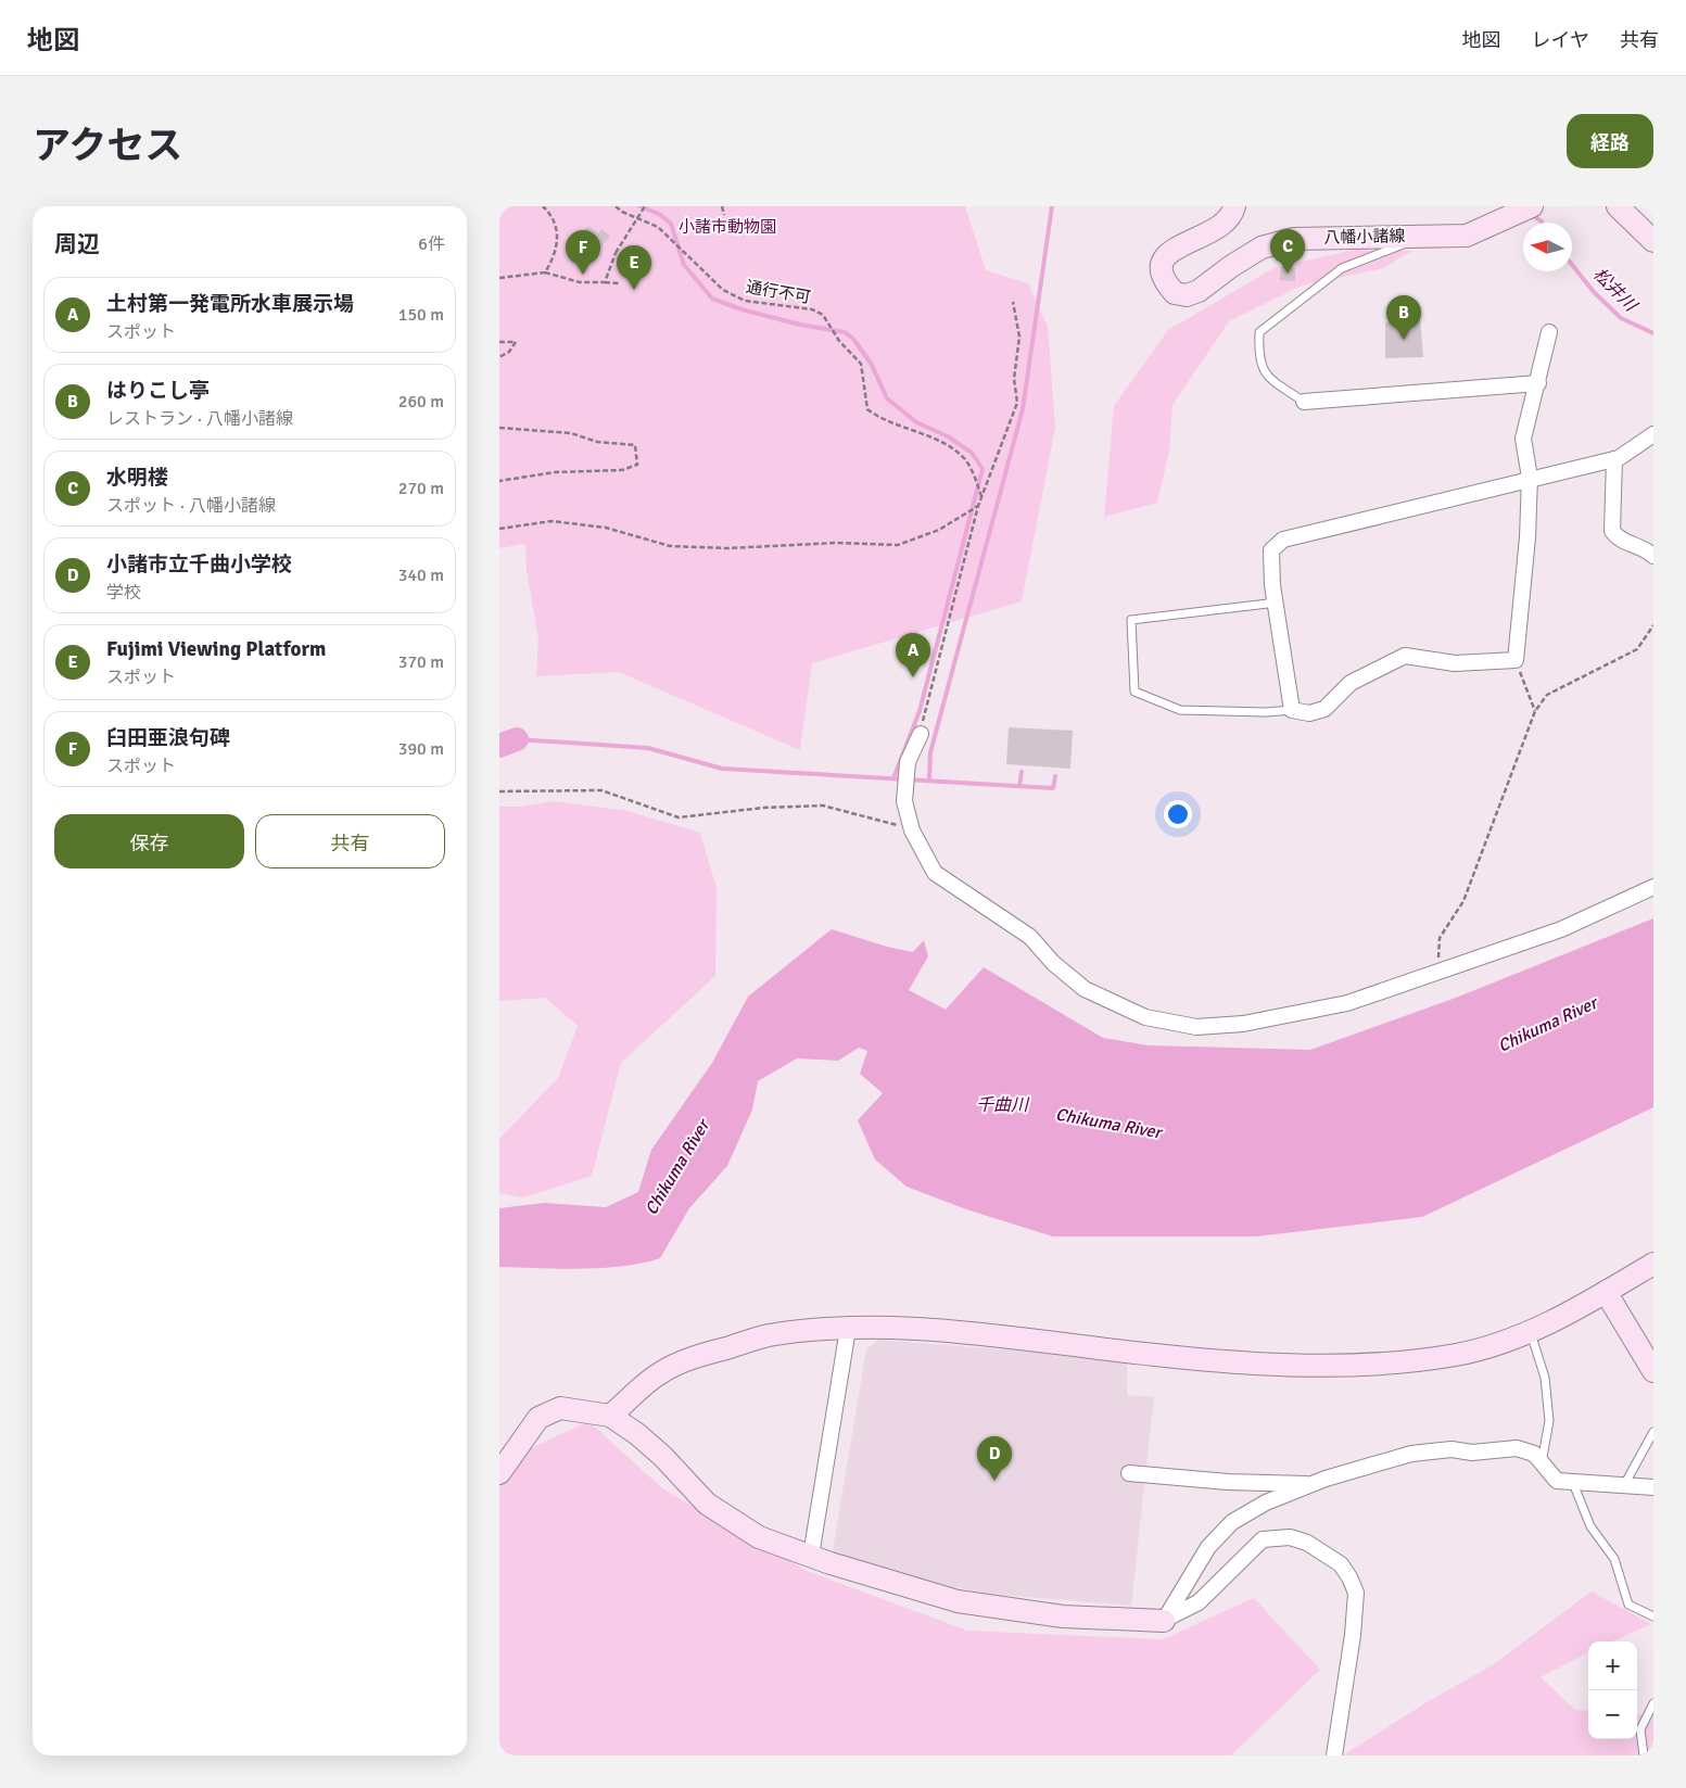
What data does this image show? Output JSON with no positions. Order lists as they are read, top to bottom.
{
  "streets": {
    "street": ["八幡小諸線"],
    "path": ["通行不可"]
  },
  "water": ["松井川", "Chikuma River", "千曲川"],
  "parks": ["小諸市動物園"],
  "north": "left",
  "page": {
    "header": "地図",
    "nav": ["地図", "レイヤ", "共有"],
    "title": "アクセス",
    "buttons": [
      "経路",
      ["保存", "共有"]
    ],
    "heading": ["周辺", "6件"],
    "pins": [
      "C",
      "F",
      "E",
      "B",
      "A",
      "D"
    ],
    "list": [
      {
        "mark": "A",
        "name": "土村第一発電所水車展示場",
        "note": "スポット",
        "value": "150 m"
      },
      {
        "mark": "B",
        "name": "はりこし亭",
        "note": "レストラン · 八幡小諸線",
        "value": "260 m"
      },
      {
        "mark": "C",
        "name": "水明楼",
        "note": "スポット · 八幡小諸線",
        "value": "270 m"
      },
      {
        "mark": "D",
        "name": "小諸市立千曲小学校",
        "note": "学校",
        "value": "340 m"
      },
      {
        "mark": "E",
        "name": "Fujimi Viewing Platform",
        "note": "スポット",
        "value": "370 m"
      },
      {
        "mark": "F",
        "name": "臼田亜浪句碑",
        "note": "スポット",
        "value": "390 m"
      }
    ],
    "map_buttons": ["+", "−"]
  }
}
